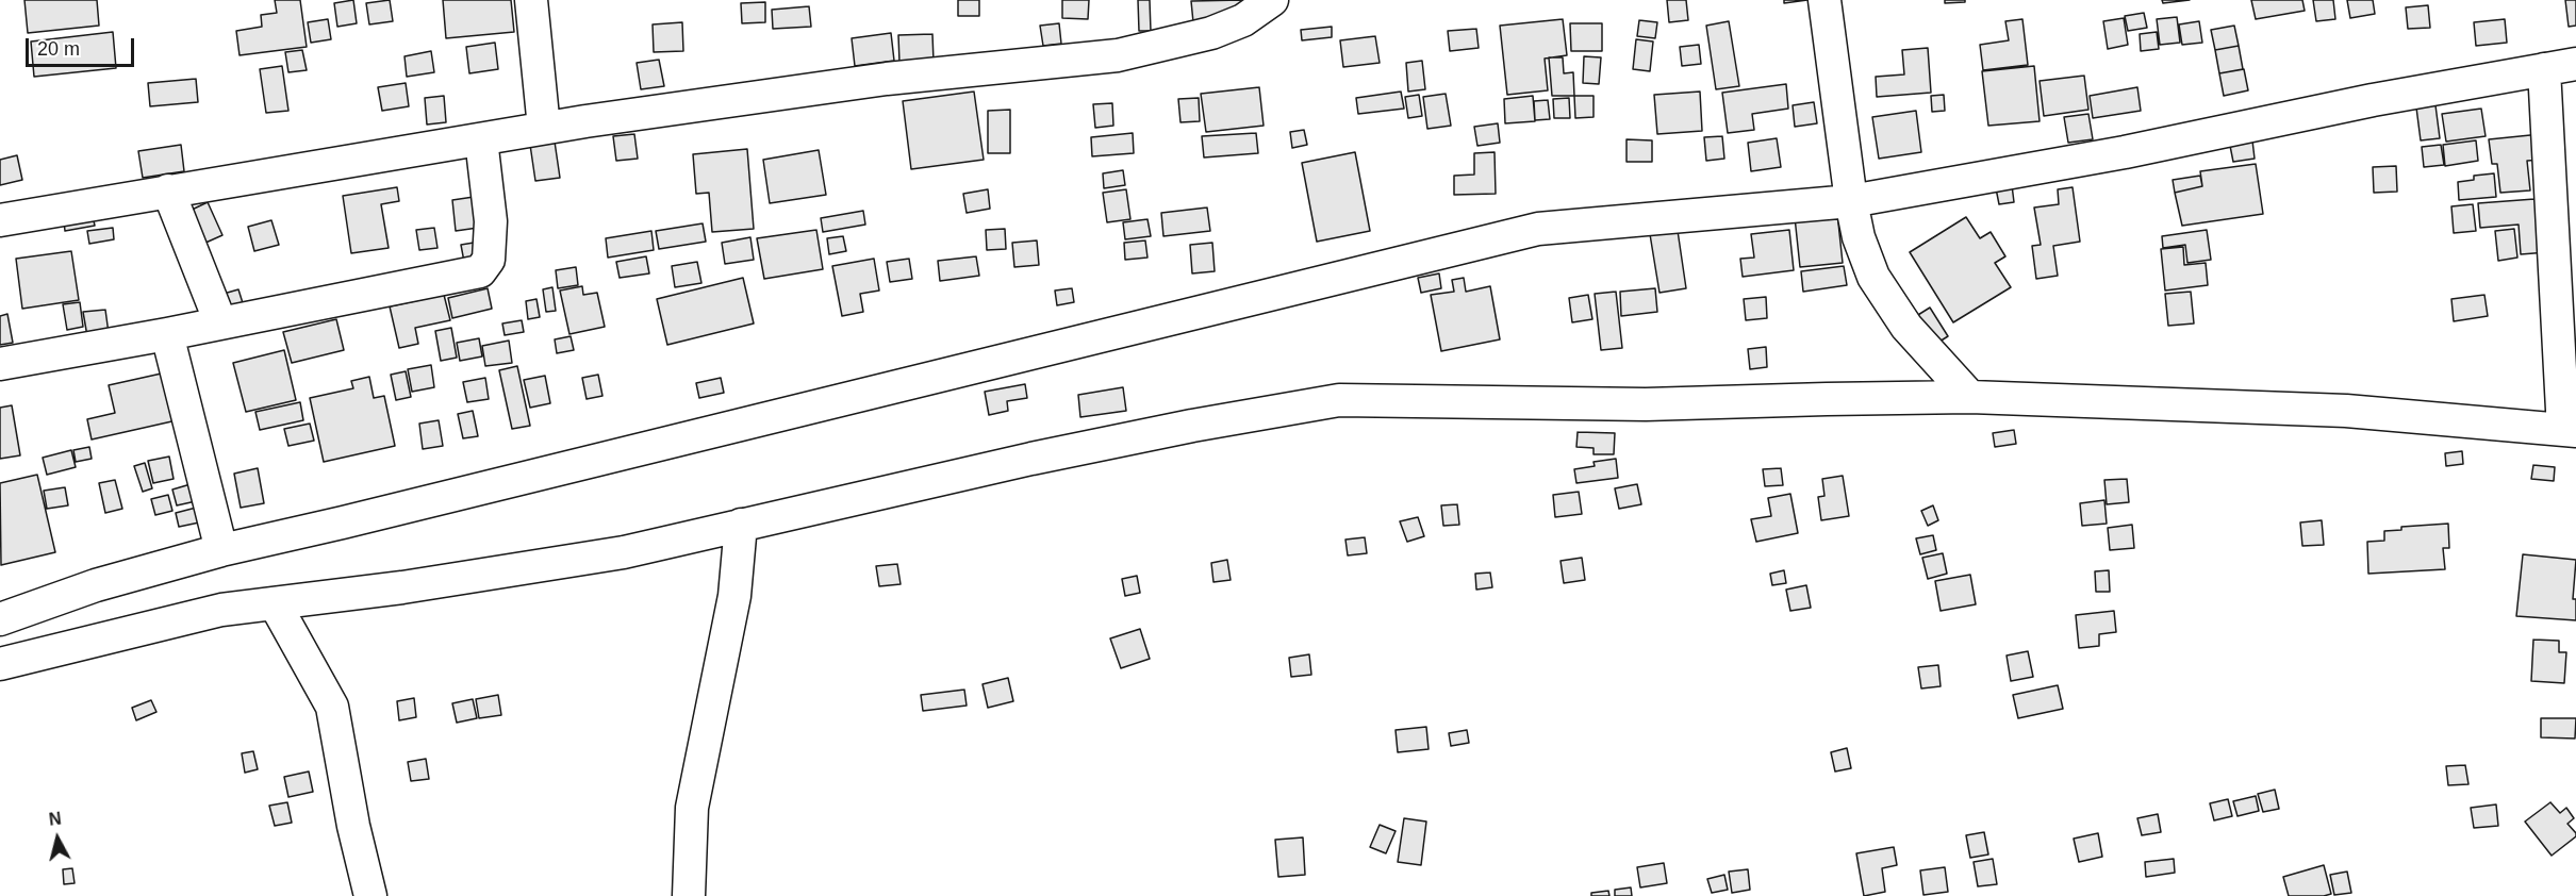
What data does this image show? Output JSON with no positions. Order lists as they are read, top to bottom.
{
  "scale_bar": "20 m",
  "north": "top"
}
